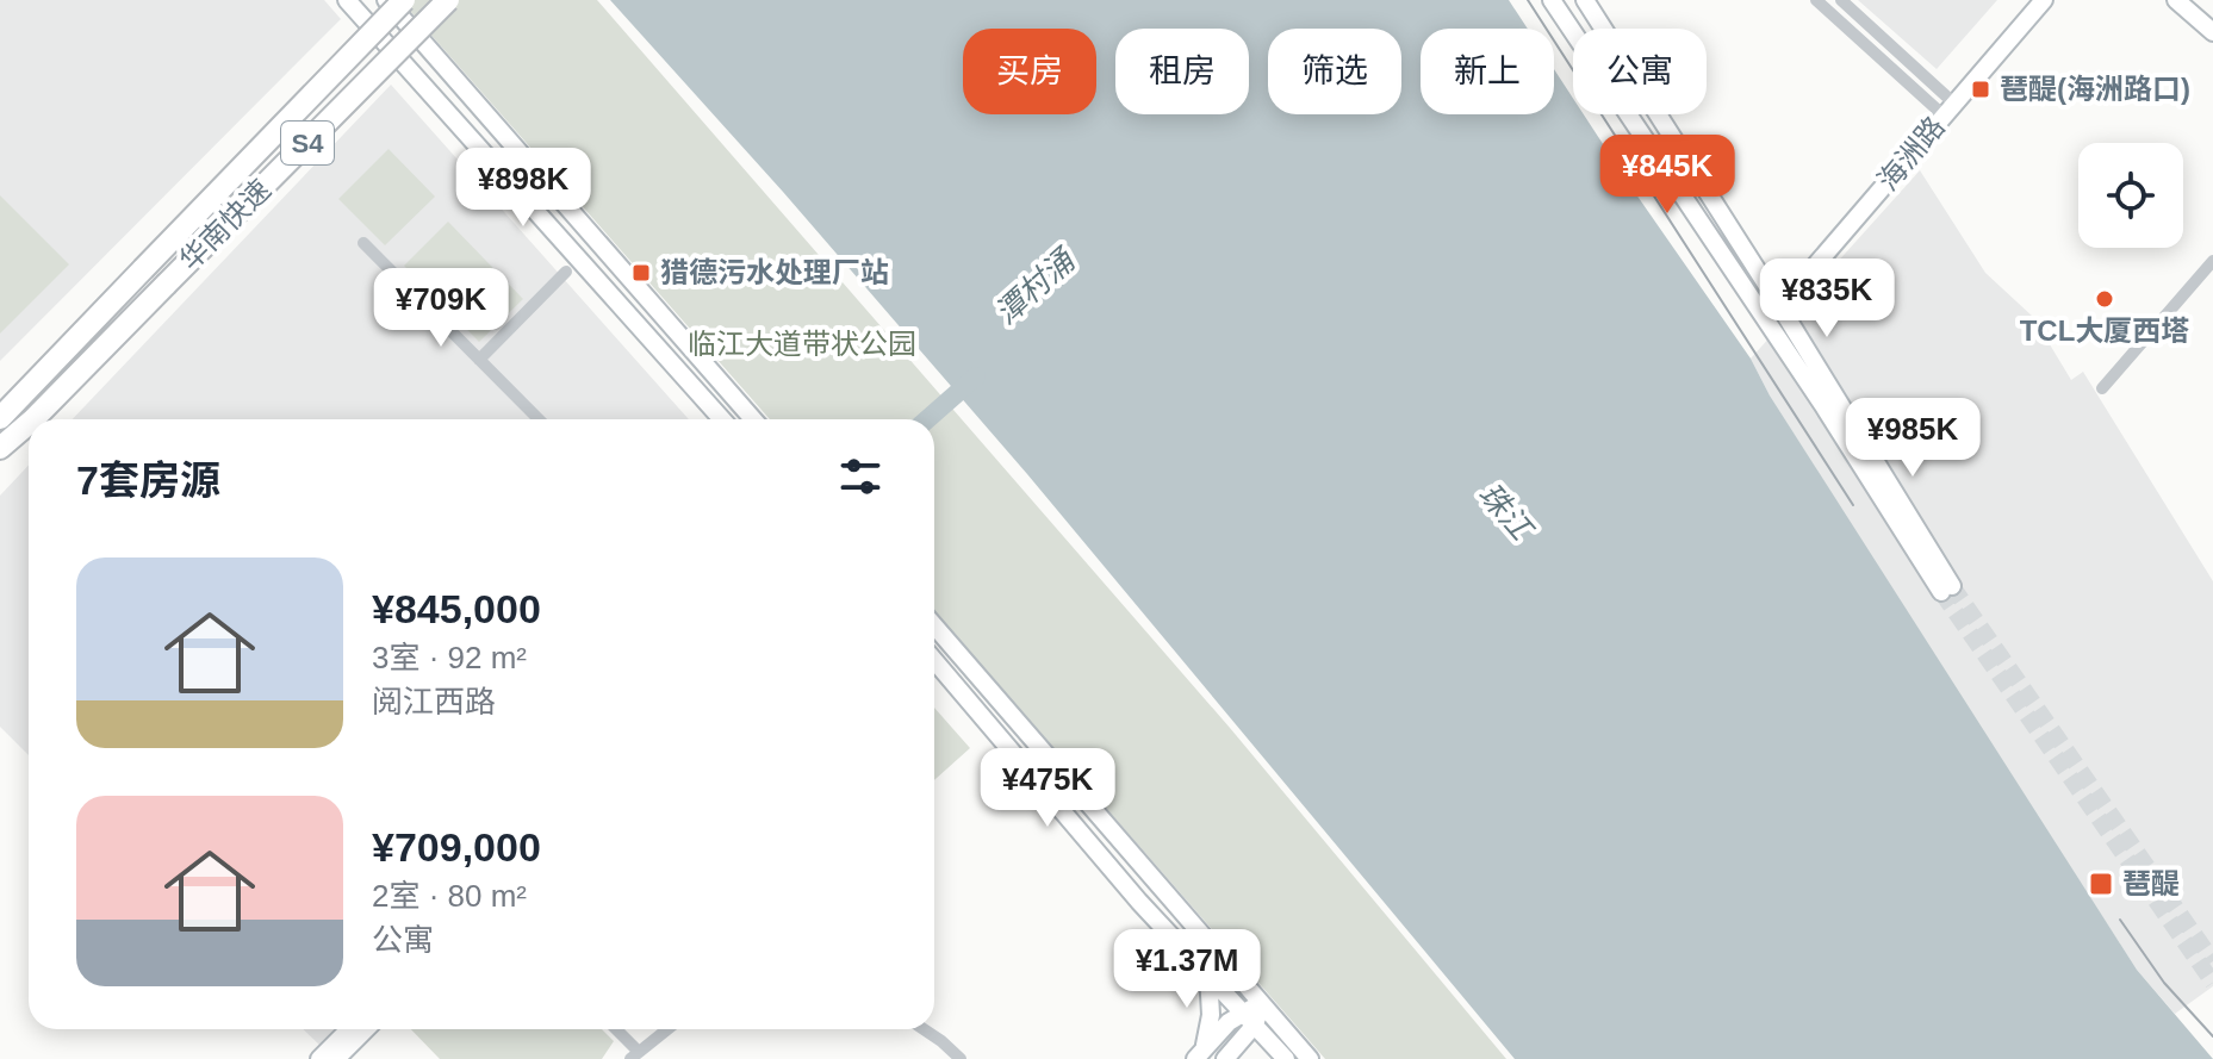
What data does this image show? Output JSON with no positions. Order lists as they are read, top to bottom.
{
  "streets": {
    "highway": ["S4", "华南快速"],
    "main road": ["海洲路"]
  },
  "water": ["潭村涌", "珠江"],
  "parks": ["临江大道带状公园"],
  "places": {
    "transit": ["琶醍(海洲路口)", "猎德污水处理厂站", "琶醍"],
    "other": ["TCL大厦西塔"]
  },
  "page": {
    "chip": [
      "买房",
      "租房",
      "筛选",
      "新上",
      "公寓"
    ],
    "price": [
      "¥845K",
      "¥898K",
      "¥835K",
      "¥709K",
      "¥985K",
      "¥475K",
      "¥1.37M"
    ],
    "heading": "7套房源",
    "list": [
      {
        "name": "¥845,000",
        "note": "3室 · 92 m² · 阅江西路"
      },
      {
        "name": "¥709,000",
        "note": "2室 · 80 m² · 公寓"
      }
    ]
  }
}
